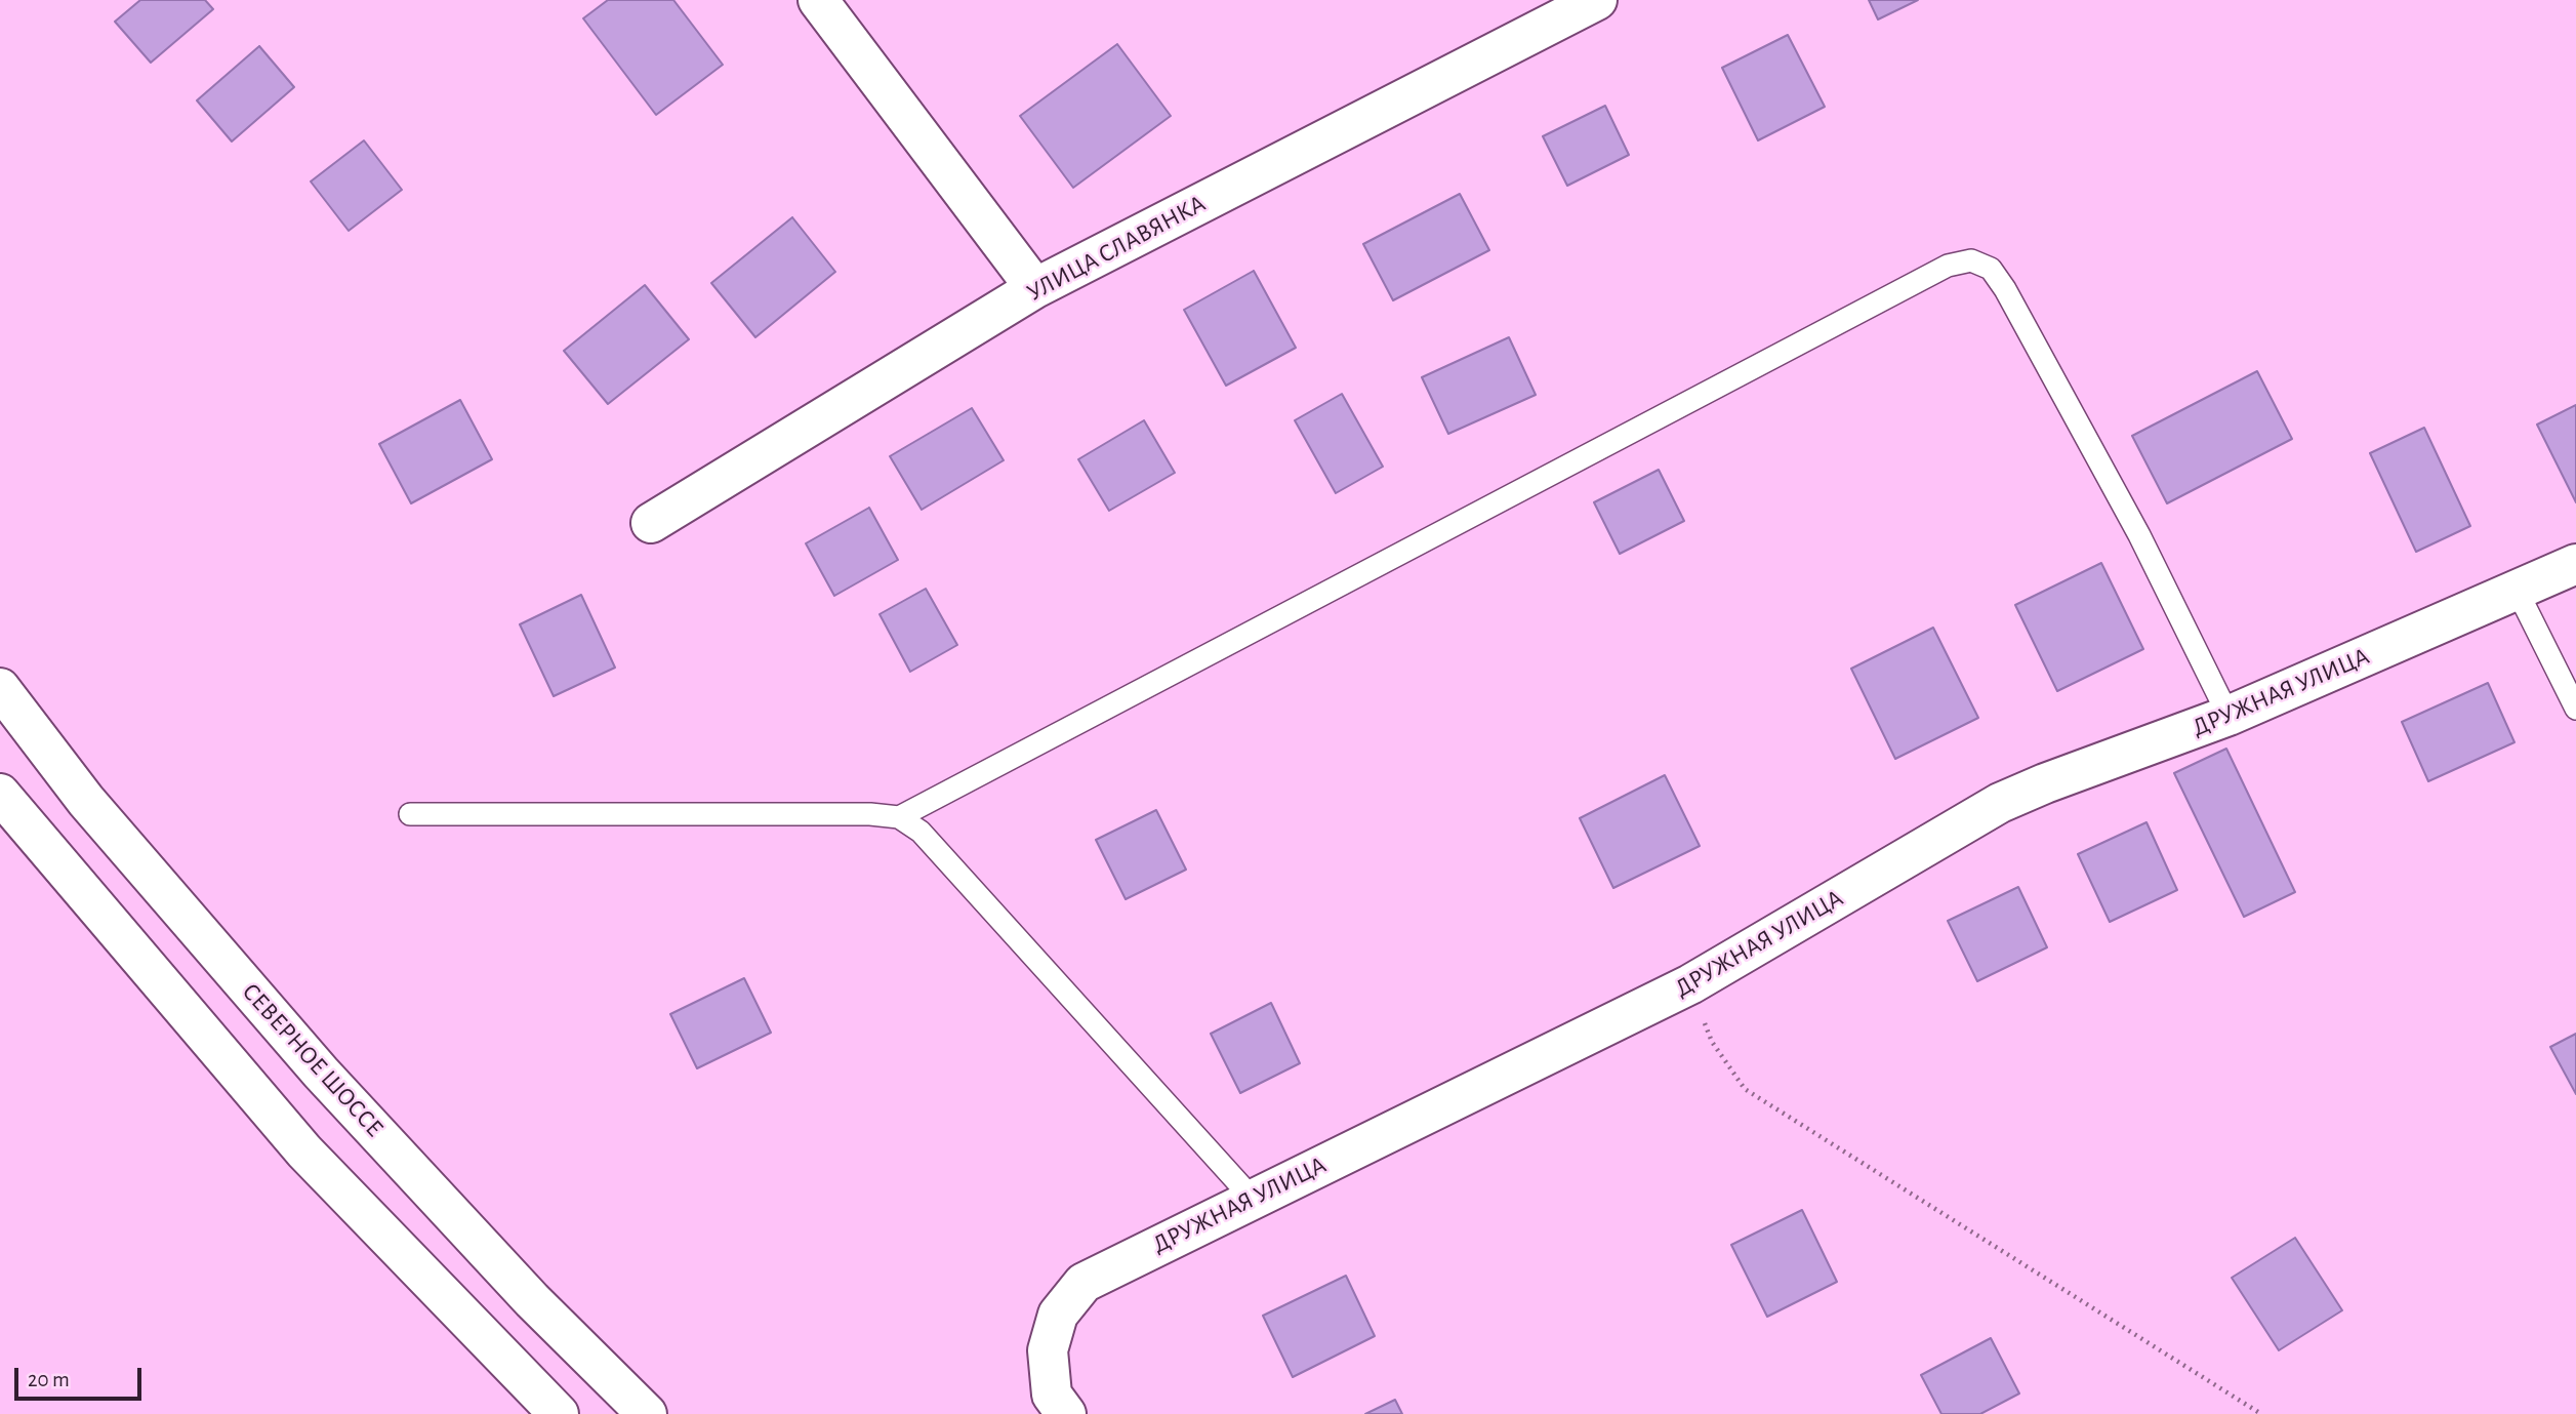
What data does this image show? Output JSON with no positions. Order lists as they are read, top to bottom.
{
  "streets": {
    "street": ["УЛИЦА СЛАВЯНКА", "ДРУЖНАЯ УЛИЦА", "СЕВЕРНОЕ ШОССЕ"]
  },
  "scale_bar": "20 m"
}
